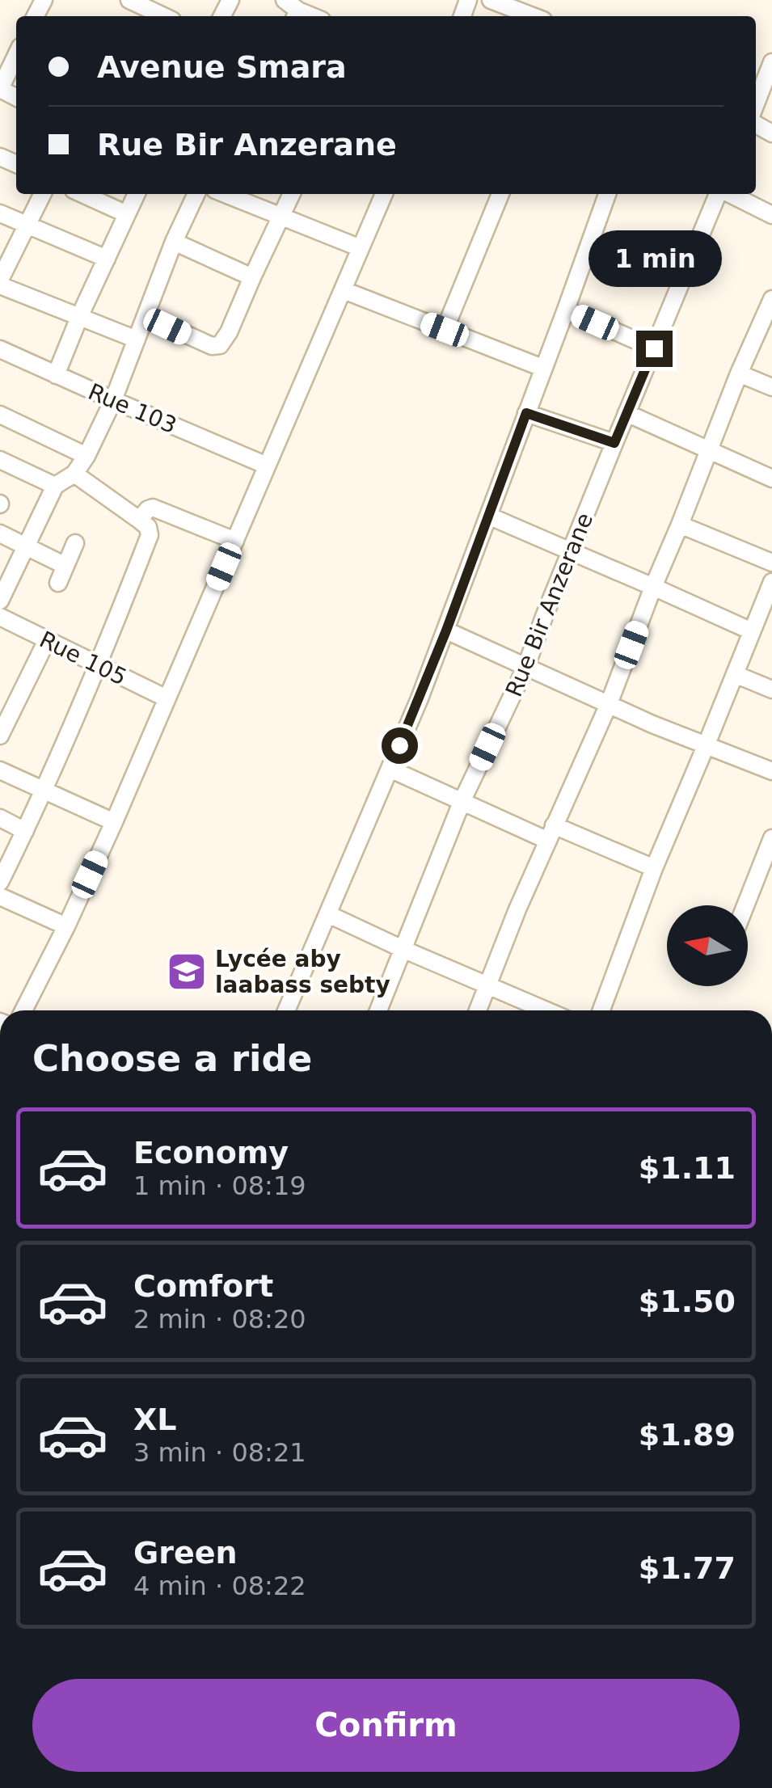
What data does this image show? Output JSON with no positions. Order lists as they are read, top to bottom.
{
  "streets": {
    "street": ["Rue 103", "Rue Bir Anzerane", "Rue 105"]
  },
  "places": {
    "school or university": ["Lycée aby laabass sebty"]
  },
  "north": "left",
  "page": {
    "banner": ["Avenue Smara", "Rue Bir Anzerane"],
    "bubble": "1 min",
    "heading": "Choose a ride",
    "list": [
      {
        "name": "Economy",
        "note": "1 min · 08:19",
        "value": "$1.11"
      },
      {
        "name": "Comfort",
        "note": "2 min · 08:20",
        "value": "$1.50"
      },
      {
        "name": "XL",
        "note": "3 min · 08:21",
        "value": "$1.89"
      },
      {
        "name": "Green",
        "note": "4 min · 08:22",
        "value": "$1.77"
      }
    ],
    "buttons": "Confirm"
  }
}
